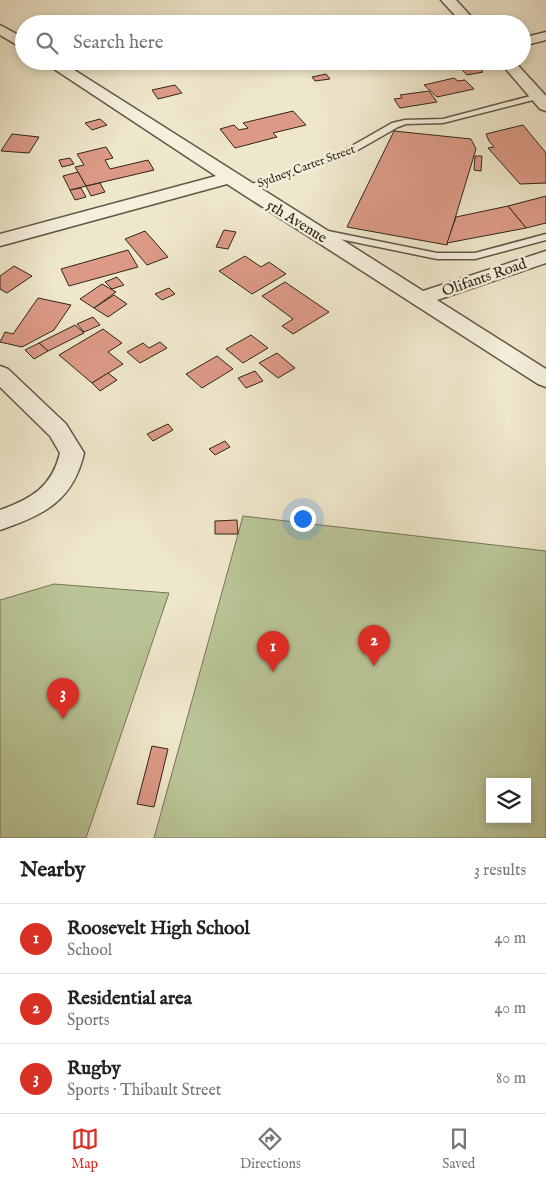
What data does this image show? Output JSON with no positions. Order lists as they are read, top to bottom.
{
  "streets": {
    "street": ["5th Avenue", "Olifants Road"],
    "lane": ["Sydney Carter Street"]
  },
  "crossings": [
    ["Sydney Carter Street", "5th Avenue"],
    ["5th Avenue", "Olifants Road"]
  ],
  "page": {
    "search": "Search here",
    "pins": ["2", "1", "3"],
    "heading": ["Nearby", "3 results"],
    "list": [
      {
        "mark": "1",
        "name": "Roosevelt High School",
        "note": "School",
        "value": "40 m"
      },
      {
        "mark": "2",
        "name": "Residential area",
        "note": "Sports",
        "value": "40 m"
      },
      {
        "mark": "3",
        "name": "Rugby",
        "note": "Sports · Thibault Street",
        "value": "80 m"
      }
    ],
    "nav": ["Map", "Directions", "Saved"]
  }
}
